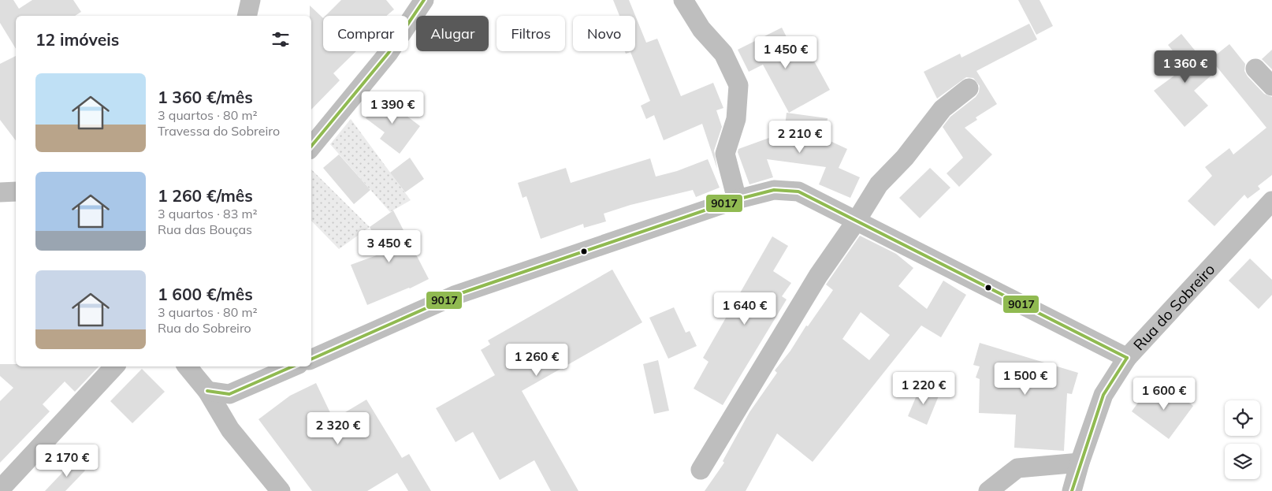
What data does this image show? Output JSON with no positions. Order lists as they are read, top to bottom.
{
  "streets": {
    "street": ["Rua do Sobreiro"]
  },
  "lines": ["transit line 9017"],
  "page": {
    "chip": [
      "Comprar",
      "Alugar",
      "Filtros",
      "Novo"
    ],
    "heading": "12 imóveis",
    "price": [
      "1 450 €",
      "1 360 €",
      "1 390 €",
      "2 210 €",
      "3 450 €",
      "1 640 €",
      "1 260 €",
      "1 500 €",
      "1 220 €",
      "1 600 €",
      "2 320 €",
      "2 170 €"
    ],
    "list": [
      {
        "name": "1 360 €/mês",
        "note": "3 quartos · 80 m² · Travessa do Sobreiro"
      },
      {
        "name": "1 260 €/mês",
        "note": "3 quartos · 83 m² · Rua das Bouças"
      },
      {
        "name": "1 600 €/mês",
        "note": "3 quartos · 80 m² · Rua do Sobreiro"
      }
    ]
  }
}
